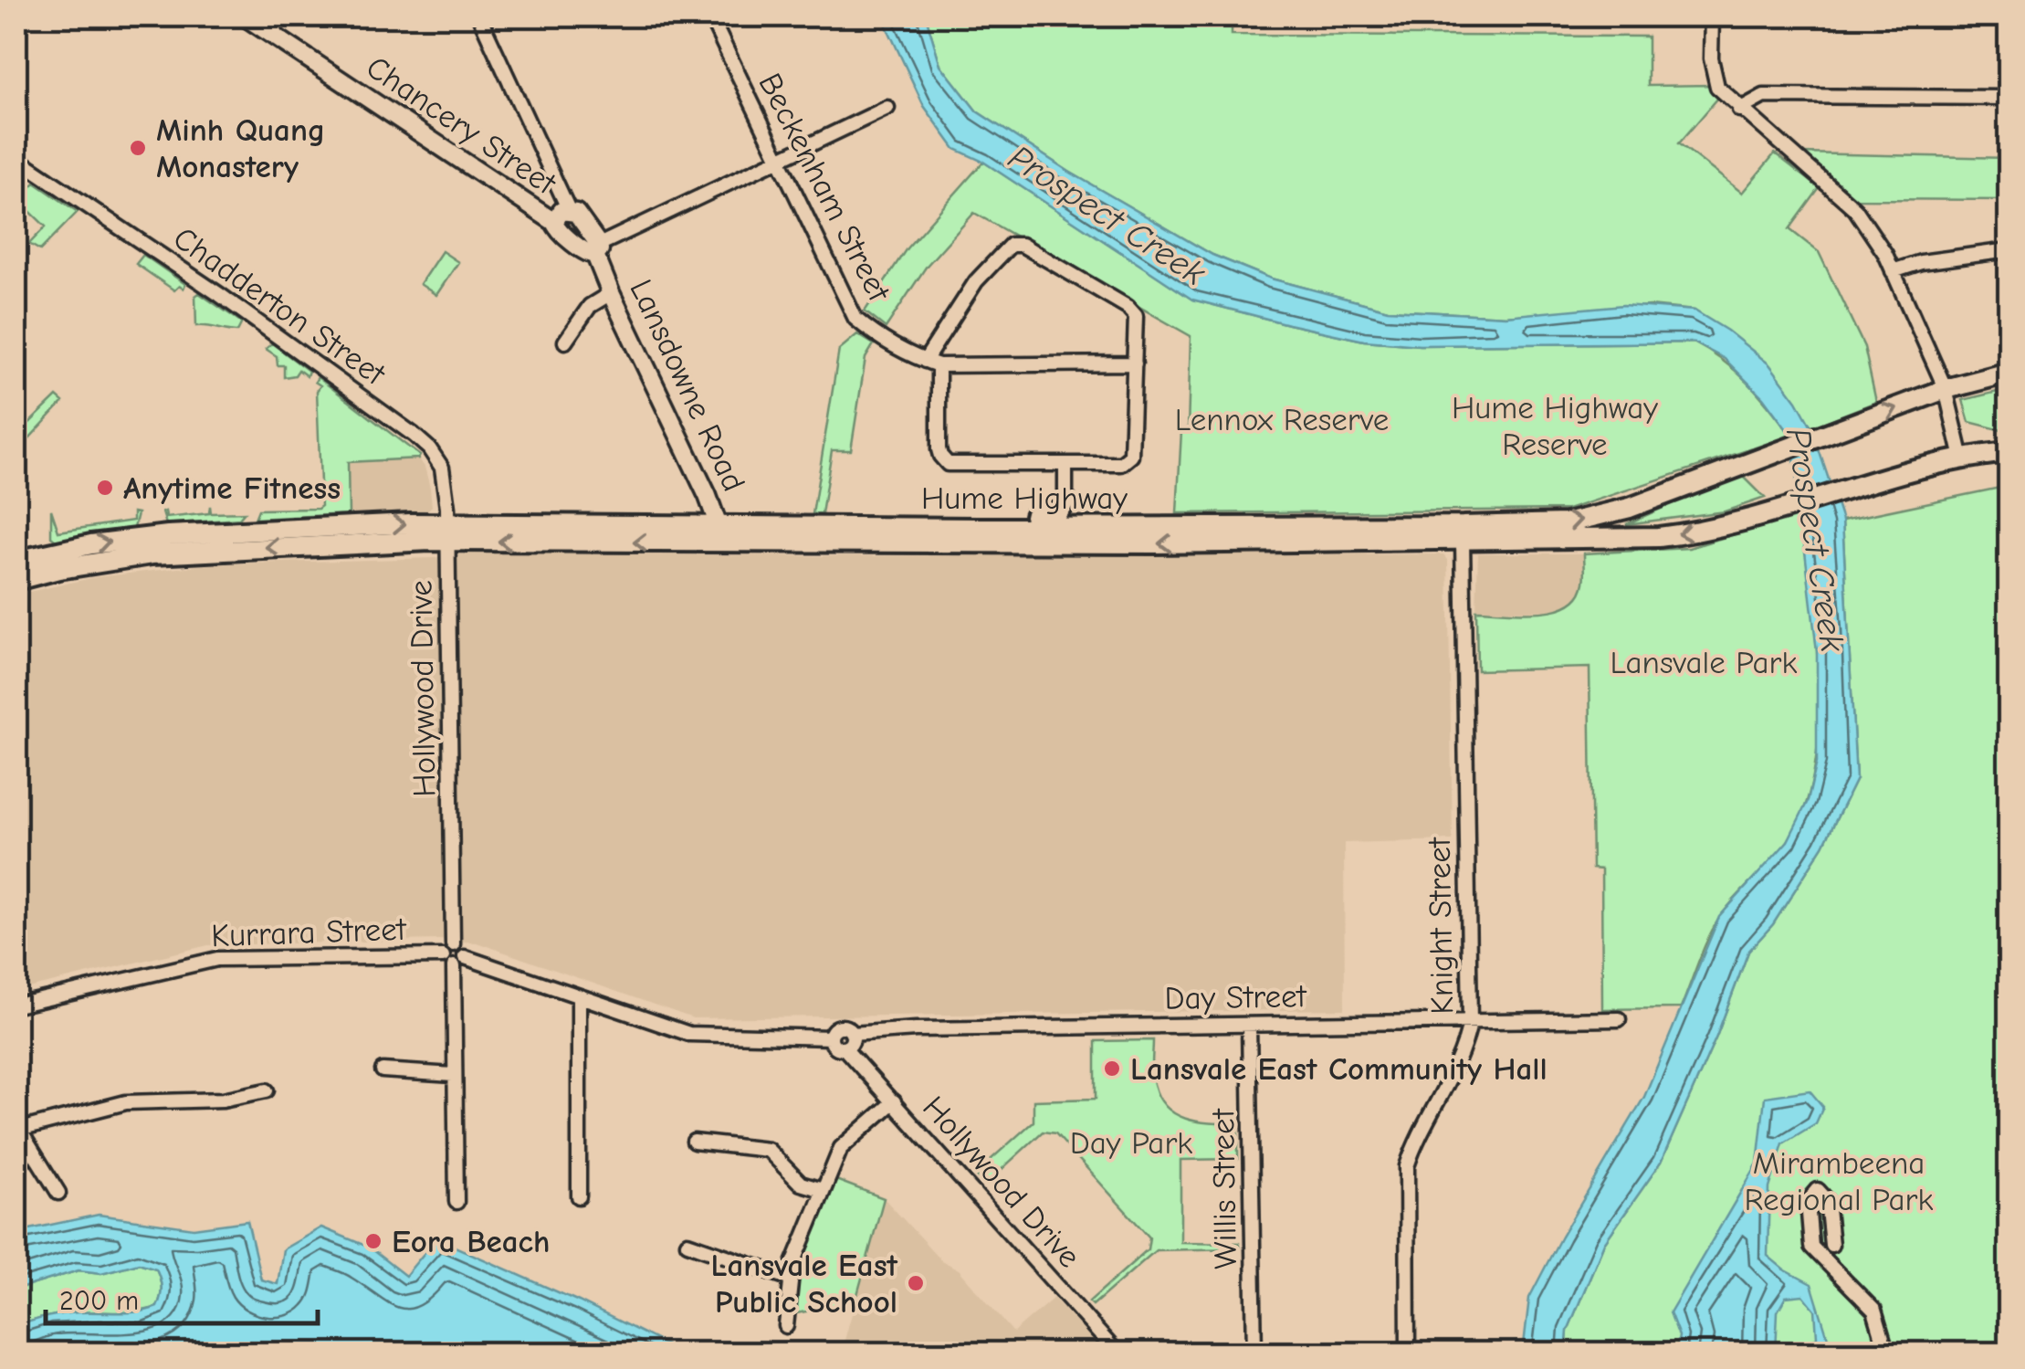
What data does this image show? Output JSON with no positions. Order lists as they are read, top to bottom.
{
  "streets": {
    "highway": ["Hume Highway"],
    "main road": ["Chancery Street", "Lansdowne Road"],
    "street": [
      "Beckenham Street",
      "Chadderton Street",
      "Hollywood Drive",
      "Knight Street",
      "Kurrara Street",
      "Day Street",
      "Willis Street"
    ]
  },
  "crossings": [
    ["Chancery Street", "Lansdowne Road"],
    ["Chadderton Street", "Hume Highway"],
    ["Chadderton Street", "Hollywood Drive"],
    ["Lansdowne Road", "Hume Highway"],
    ["Hume Highway", "Hollywood Drive"],
    ["Hume Highway", "Knight Street"],
    ["Hollywood Drive", "Kurrara Street"],
    ["Hollywood Drive", "Day Street"],
    ["Knight Street", "Day Street"],
    ["Day Street", "Willis Street"]
  ],
  "water": ["Prospect Creek"],
  "parks": [
    "Hume Highway Reserve",
    "Lennox Reserve",
    "Lansvale Park",
    "Day Park",
    "Mirambeena Regional Park"
  ],
  "places": [
    "Minh Quang Monastery",
    "Anytime Fitness",
    "Lansvale East Community Hall",
    "Eora Beach",
    "Lansvale East Public School"
  ],
  "scale_bar": "200 m"
}
